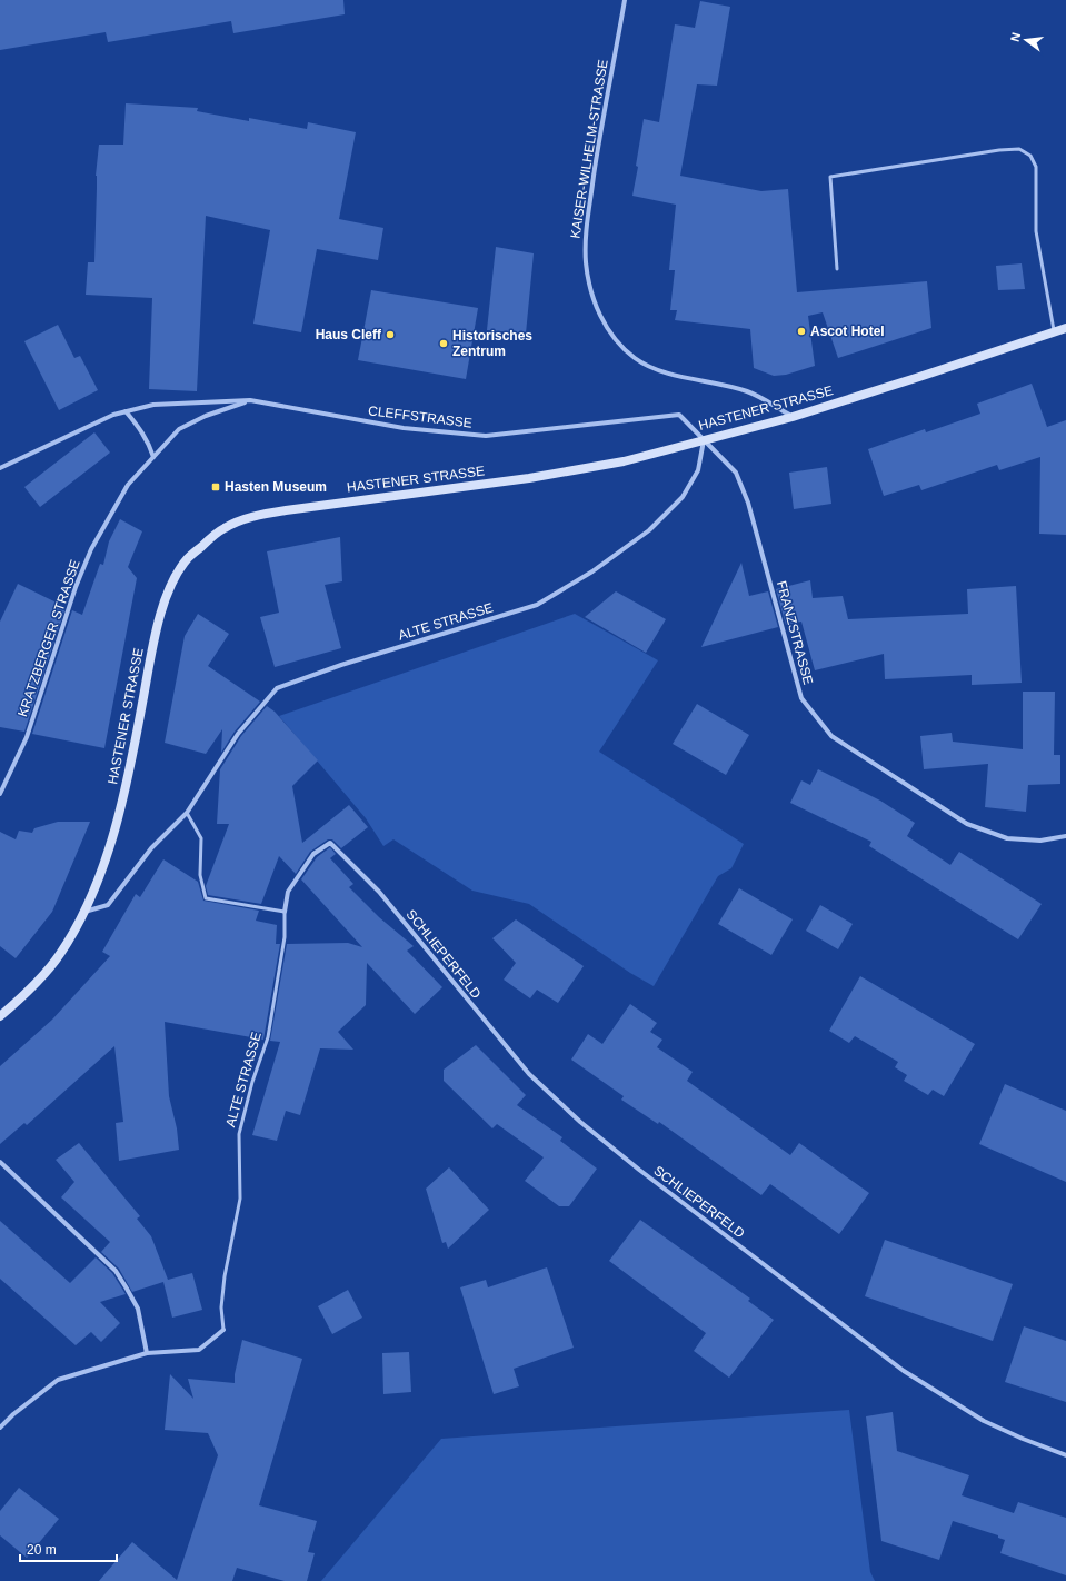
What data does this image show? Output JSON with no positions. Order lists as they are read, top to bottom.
{
  "streets": {
    "main road": ["HASTENER STRASSE"],
    "street": [
      "KAISER-WILHELM-STRASSE",
      "CLEFFSTRASSE",
      "ALTE STRASSE",
      "FRANZSTRASSE",
      "KRATZBERGER STRASSE",
      "SCHLIEPERFELD"
    ]
  },
  "crossings": [
    ["KAISER-WILHELM-STRASSE", "HASTENER STRASSE"],
    ["HASTENER STRASSE", "CLEFFSTRASSE"],
    ["HASTENER STRASSE", "ALTE STRASSE"],
    ["HASTENER STRASSE", "FRANZSTRASSE"],
    ["CLEFFSTRASSE", "ALTE STRASSE"],
    ["CLEFFSTRASSE", "FRANZSTRASSE"],
    ["CLEFFSTRASSE", "KRATZBERGER STRASSE"],
    ["ALTE STRASSE", "FRANZSTRASSE"],
    ["ALTE STRASSE", "SCHLIEPERFELD"]
  ],
  "places": {
    "other": ["Ascot Hotel", "Haus Cleff", "Historisches Zentrum"],
    "transit": ["Hasten Museum"]
  },
  "scale_bar": "20 m",
  "north": "left"
}
